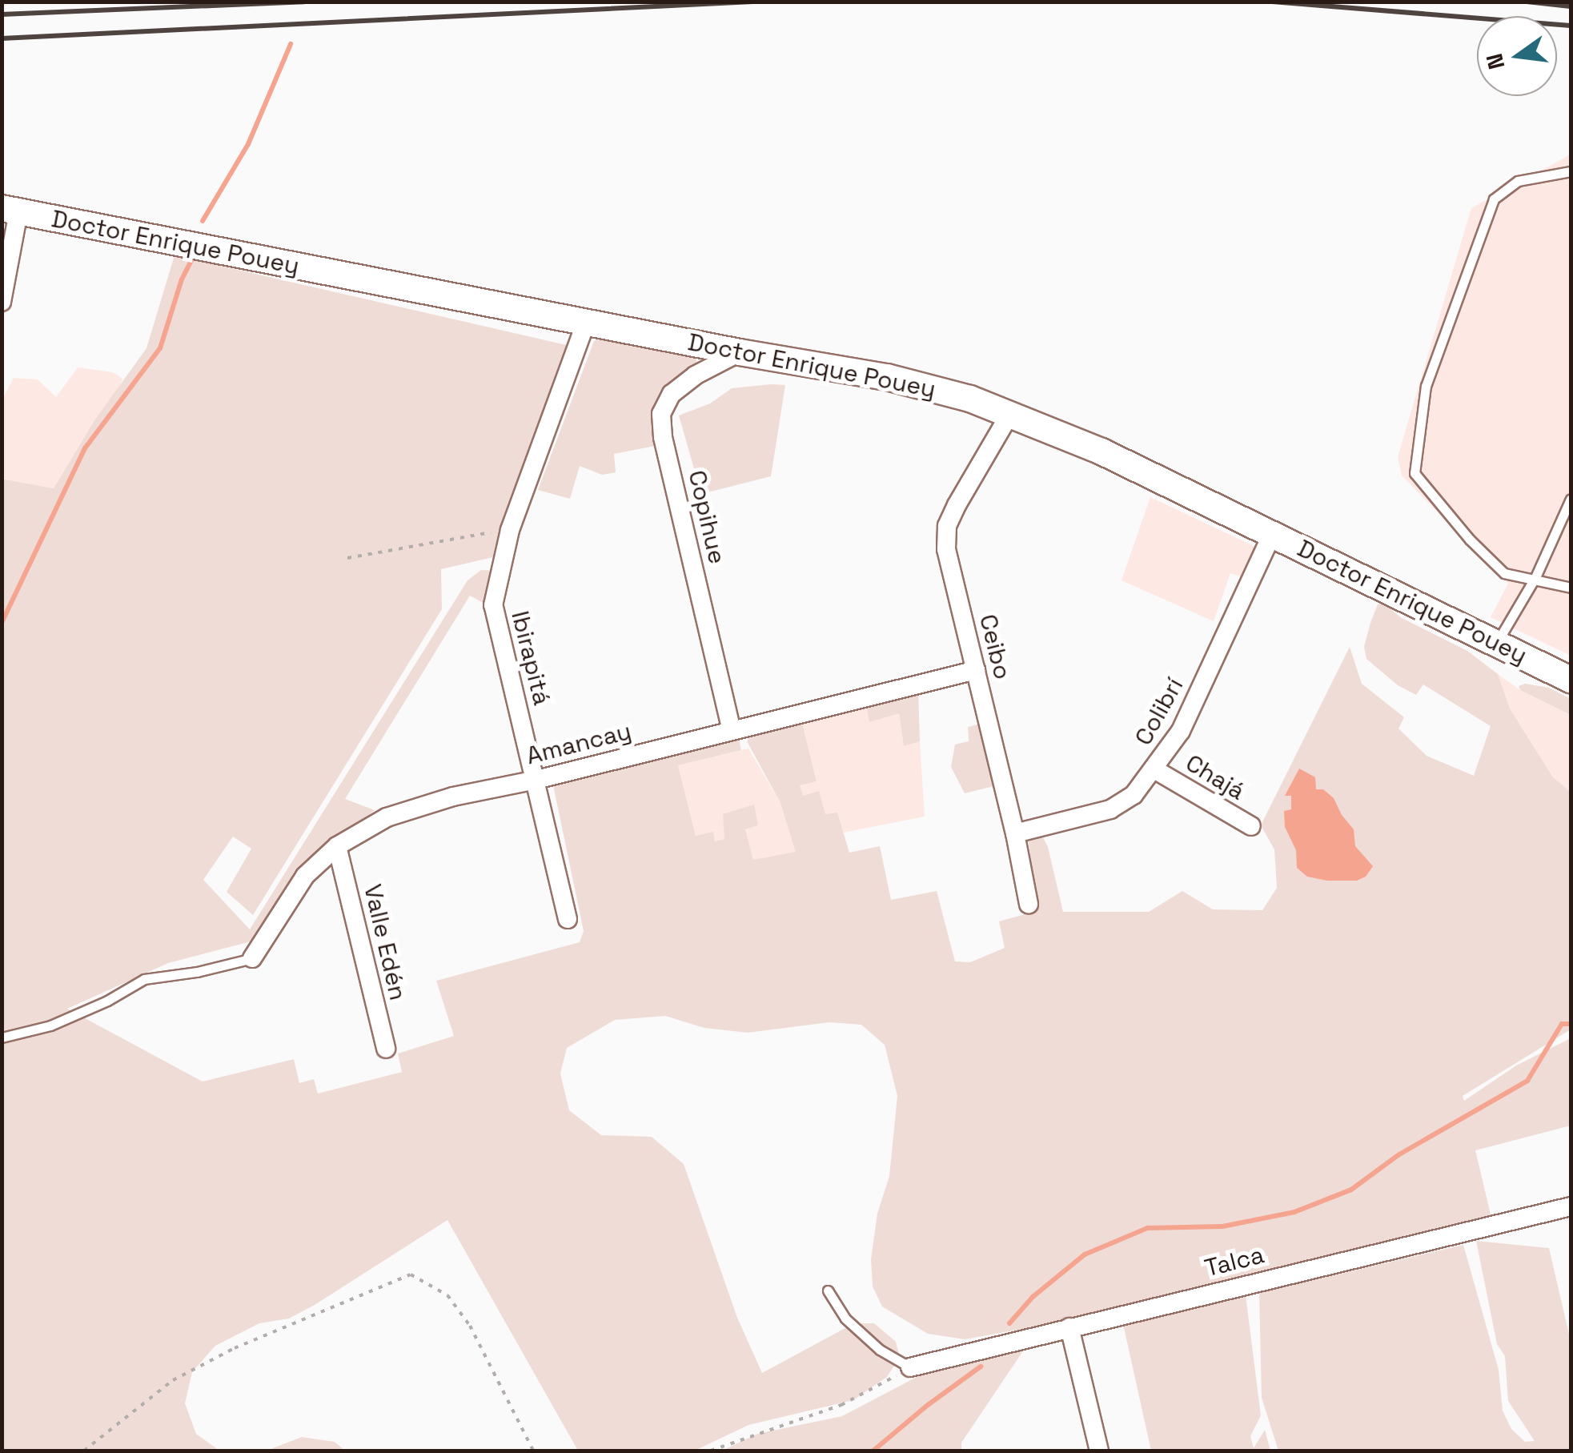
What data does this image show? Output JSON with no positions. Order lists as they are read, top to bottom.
{
  "streets": {
    "street": [
      "Doctor Enrique Pouey",
      "Copihue",
      "Ceibo",
      "Ibirapitá",
      "Colibrí",
      "Amancay",
      "Chajá",
      "Valle Edén",
      "Talca"
    ]
  },
  "crossings": [
    ["Doctor Enrique Pouey", "Copihue"],
    ["Doctor Enrique Pouey", "Ceibo"],
    ["Doctor Enrique Pouey", "Ibirapitá"],
    ["Doctor Enrique Pouey", "Colibrí"],
    ["Copihue", "Amancay"],
    ["Ceibo", "Colibrí"],
    ["Ceibo", "Amancay"],
    ["Ibirapitá", "Amancay"],
    ["Colibrí", "Chajá"],
    ["Amancay", "Valle Edén"]
  ],
  "north": "left"
}
